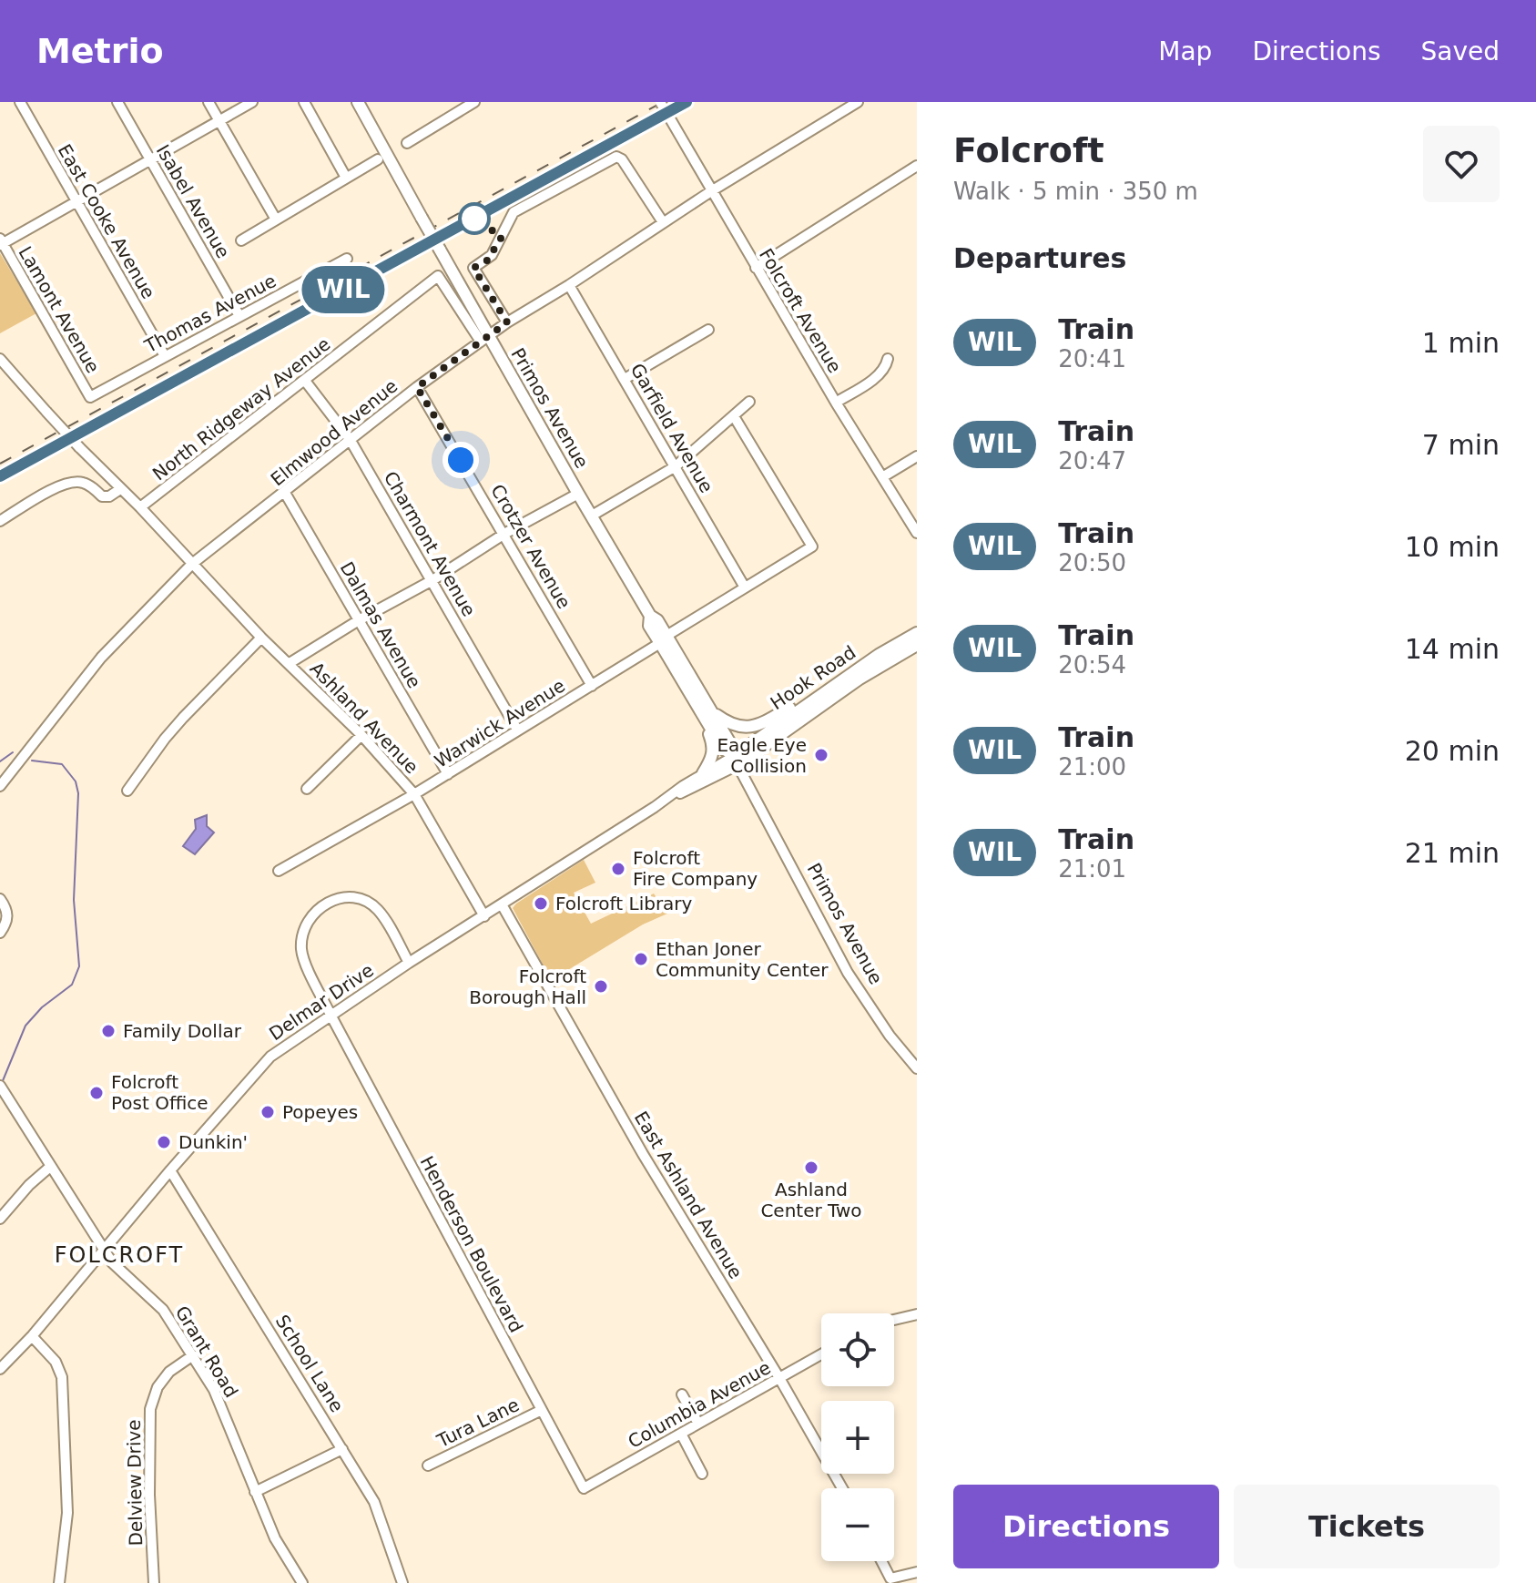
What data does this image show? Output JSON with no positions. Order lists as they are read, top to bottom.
{
  "streets": {
    "main road": ["Primos Avenue", "Hook Road"],
    "street": [
      "Isabel Avenue",
      "East Cooke Avenue",
      "Lamont Avenue",
      "Folcroft Avenue",
      "Thomas Avenue",
      "North Ridgeway Avenue",
      "Garfield Avenue",
      "Elmwood Avenue",
      "Charmont Avenue",
      "Crotzer Avenue",
      "Dalmas Avenue",
      "Ashland Avenue",
      "Warwick Avenue",
      "Delmar Drive",
      "East Ashland Avenue",
      "Henderson Boulevard",
      "Grant Road",
      "School Lane",
      "Columbia Avenue",
      "Tura Lane",
      "Delview Drive"
    ]
  },
  "crossings": [
    ["Isabel Avenue", "Thomas Avenue"],
    ["East Cooke Avenue", "Thomas Avenue"],
    ["Lamont Avenue", "Thomas Avenue"],
    ["Folcroft Avenue", "Elmwood Avenue"],
    ["Primos Avenue", "North Ridgeway Avenue"],
    ["Primos Avenue", "Elmwood Avenue"],
    ["Primos Avenue", "Hook Road"],
    ["Primos Avenue", "Warwick Avenue"],
    ["Primos Avenue", "Delmar Drive"],
    ["North Ridgeway Avenue", "Elmwood Avenue"],
    ["North Ridgeway Avenue", "Charmont Avenue"],
    ["Garfield Avenue", "Elmwood Avenue"],
    ["Garfield Avenue", "Warwick Avenue"],
    ["Elmwood Avenue", "Charmont Avenue"],
    ["Elmwood Avenue", "Crotzer Avenue"],
    ["Elmwood Avenue", "Dalmas Avenue"],
    ["Elmwood Avenue", "Ashland Avenue"],
    ["Charmont Avenue", "Warwick Avenue"],
    ["Crotzer Avenue", "Warwick Avenue"],
    ["Dalmas Avenue", "Warwick Avenue"],
    ["Hook Road", "Delmar Drive"],
    ["Ashland Avenue", "Warwick Avenue"],
    ["Ashland Avenue", "Delmar Drive"],
    ["Delmar Drive", "East Ashland Avenue"],
    ["Delmar Drive", "Henderson Boulevard"],
    ["Delmar Drive", "Grant Road"],
    ["Delmar Drive", "School Lane"],
    ["East Ashland Avenue", "Columbia Avenue"],
    ["Henderson Boulevard", "Columbia Avenue"],
    ["Henderson Boulevard", "Tura Lane"],
    ["Grant Road", "Delview Drive"]
  ],
  "districts": ["FOLCROFT"],
  "places": [
    "Eagle Eye Collision",
    "Folcroft Fire Company",
    "Folcroft Library",
    "Ethan Joner Community Center",
    "Folcroft Borough Hall",
    "Family Dollar",
    "Folcroft Post Office",
    "Popeyes",
    "Dunkin'",
    "Ashland Center Two"
  ],
  "page": {
    "header": "Metrio",
    "nav": ["Map", "Directions", "Saved"],
    "on_map": "WIL",
    "heading": [
      ["Folcroft", "Walk · 5 min · 350 m"],
      "Departures"
    ],
    "list": [
      {
        "mark": "WIL",
        "name": "Train",
        "note": "20:41",
        "value": "1 min"
      },
      {
        "mark": "WIL",
        "name": "Train",
        "note": "20:47",
        "value": "7 min"
      },
      {
        "mark": "WIL",
        "name": "Train",
        "note": "20:50",
        "value": "10 min"
      },
      {
        "mark": "WIL",
        "name": "Train",
        "note": "20:54",
        "value": "14 min"
      },
      {
        "mark": "WIL",
        "name": "Train",
        "note": "21:00",
        "value": "20 min"
      },
      {
        "mark": "WIL",
        "name": "Train",
        "note": "21:01",
        "value": "21 min"
      }
    ],
    "map_buttons": ["+", "−"],
    "buttons": ["Directions", "Tickets"]
  }
}
